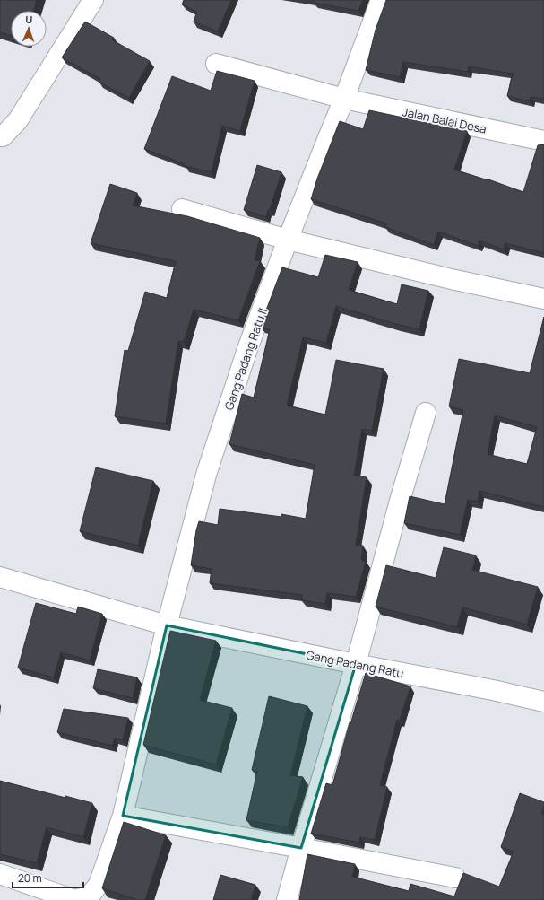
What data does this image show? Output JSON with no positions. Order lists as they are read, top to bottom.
{
  "streets": {
    "street": ["Jalan Balai Desa", "Gang Padang Ratu II", "Gang Padang Ratu"]
  },
  "crossings": [
    ["Jalan Balai Desa", "Gang Padang Ratu II"],
    ["Gang Padang Ratu II", "Gang Padang Ratu"]
  ],
  "scale_bar": "20 m",
  "north": "top"
}
